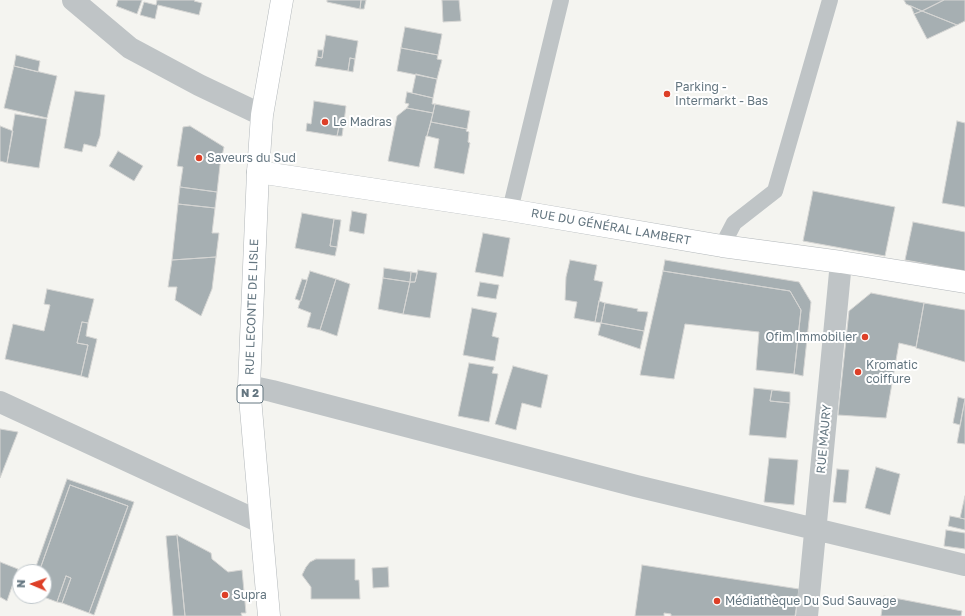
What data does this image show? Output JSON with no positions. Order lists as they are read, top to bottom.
{
  "streets": {
    "street": [
      "RUE DU GÉNÉRAL LAMBERT",
      "RUE LECONTE DE LISLE",
      "N 2",
      "RUE MAURY"
    ]
  },
  "crossings": [
    ["RUE DU GÉNÉRAL LAMBERT", "RUE LECONTE DE LISLE"],
    ["RUE DU GÉNÉRAL LAMBERT", "RUE MAURY"]
  ],
  "places": [
    "Parking - Intermarkt - Bas",
    "Le Madras",
    "Saveurs du Sud",
    "Ofim Immobilier",
    "Kromatic coiffure",
    "Supra",
    "Médiathèque Du Sud Sauvage"
  ],
  "north": "left"
}
